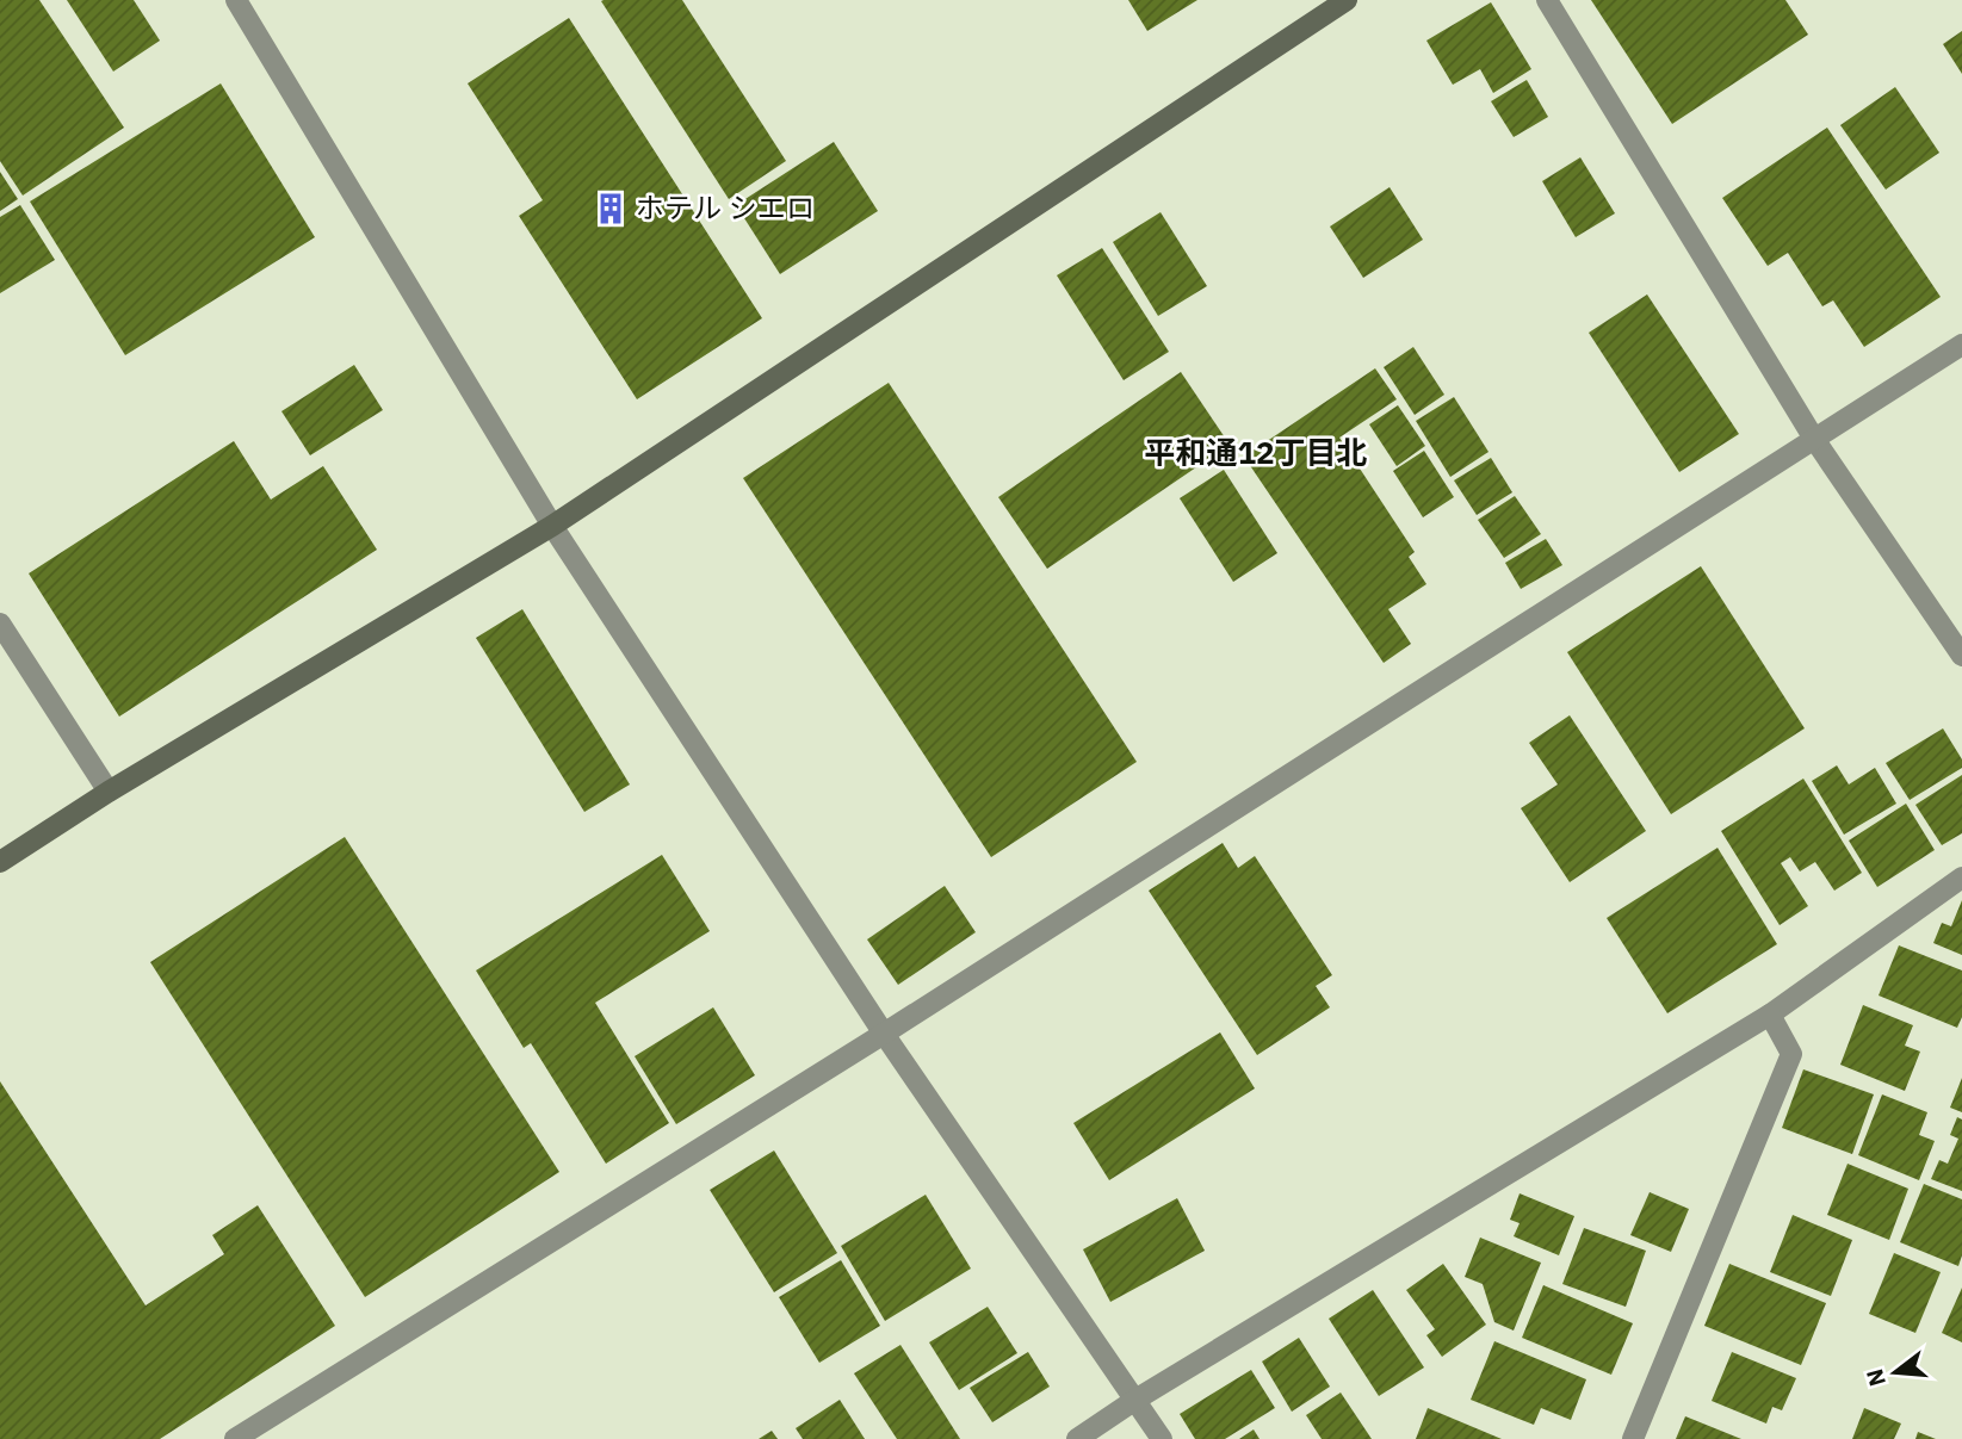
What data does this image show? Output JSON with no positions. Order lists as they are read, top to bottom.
{
  "districts": ["平和通12丁目北"],
  "places": {
    "building": ["ホテル シエロ"]
  },
  "north": "left"
}
